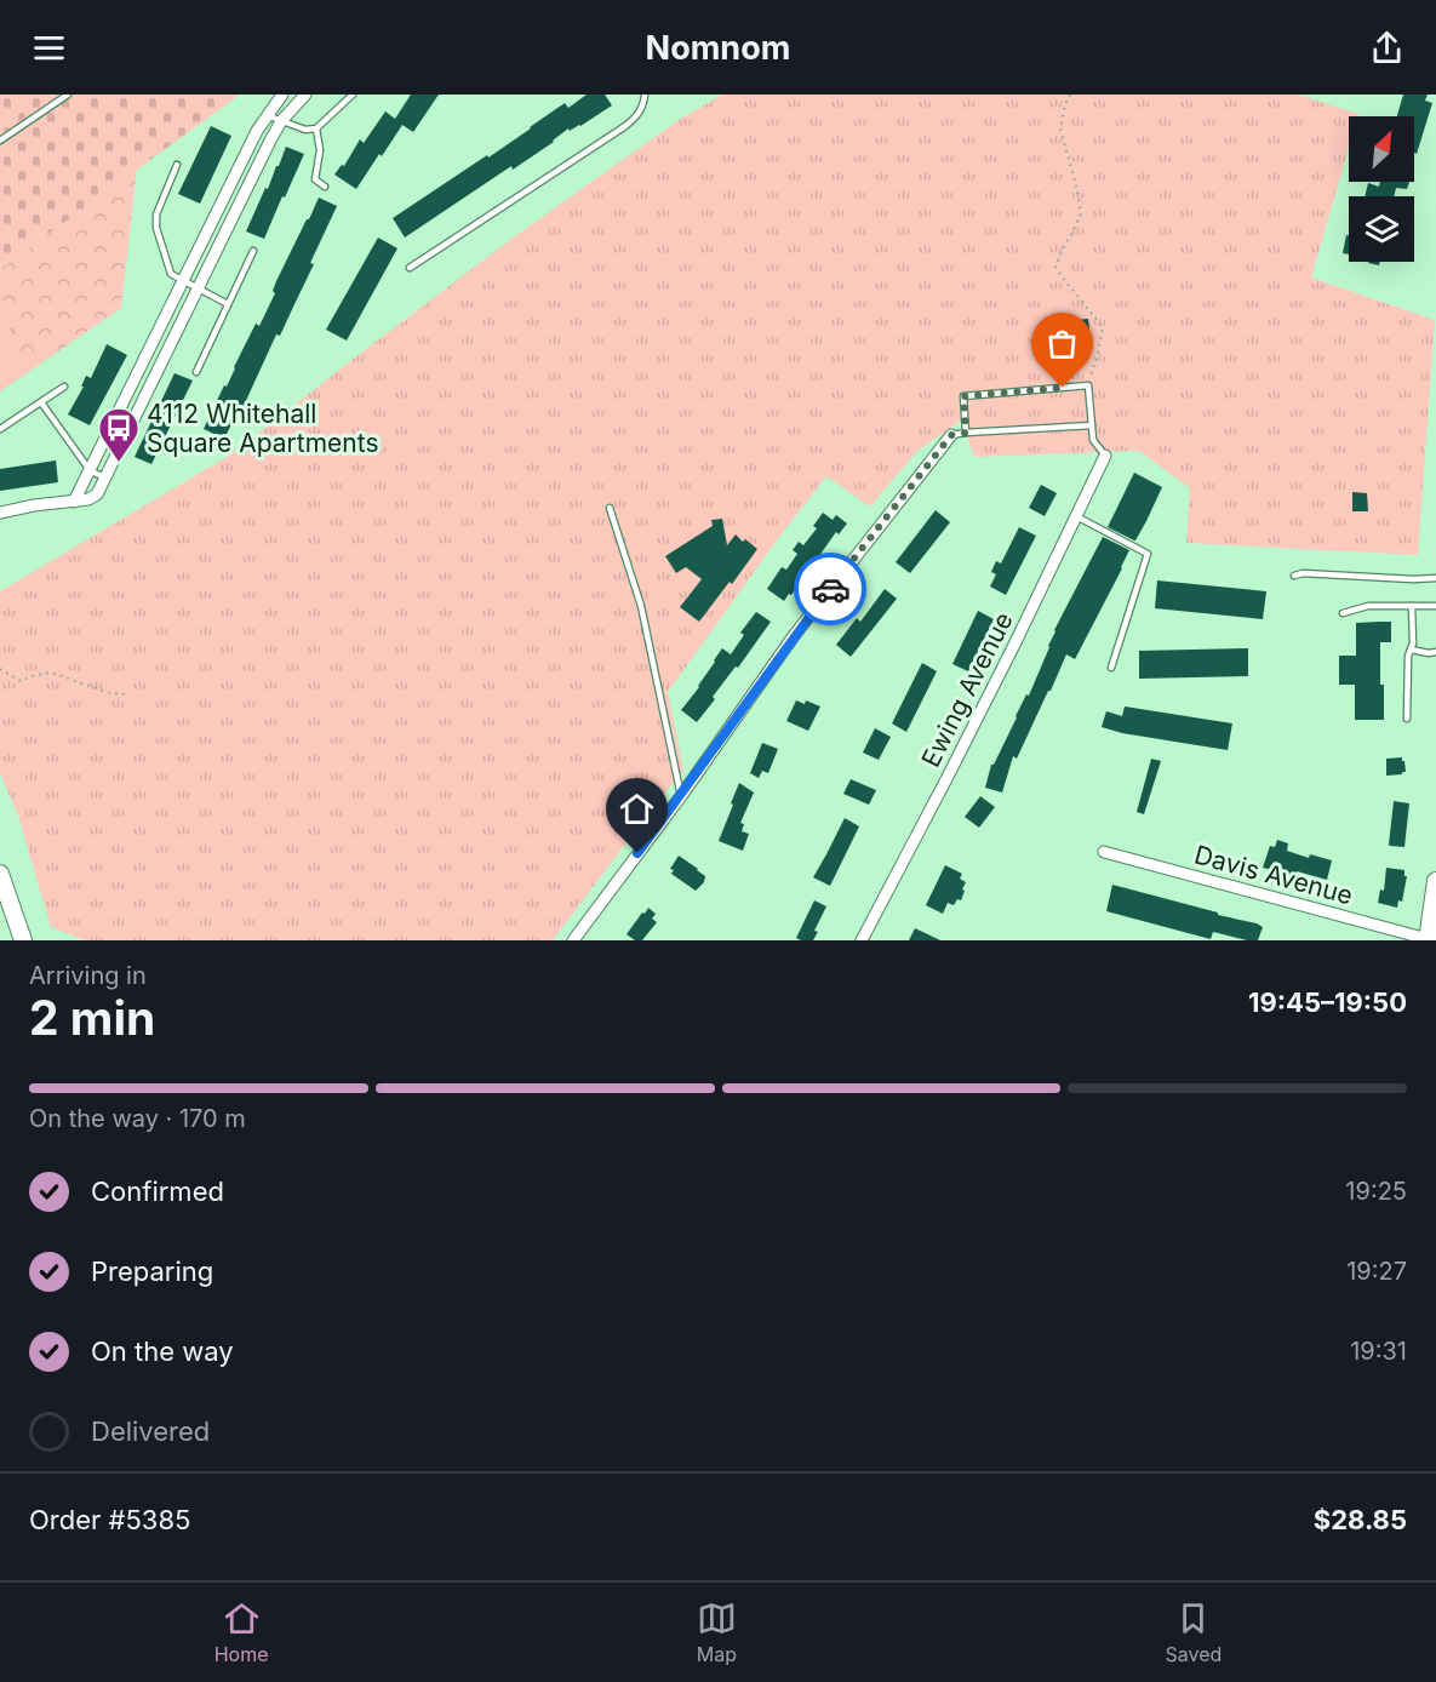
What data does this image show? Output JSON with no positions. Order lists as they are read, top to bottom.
{
  "streets": {
    "street": ["Ewing Avenue", "Davis Avenue"]
  },
  "places": {
    "bus stop": ["4112 Whitehall Square Apartments"]
  },
  "north": "top right",
  "page": {
    "header": "Nomnom",
    "heading": ["2 min", "Arriving in", "19:45–19:50"],
    "panel": ["Order #5385", "$28.85"],
    "bar": "On the way · 170 m",
    "list": [
      ["Confirmed", "19:25"],
      ["Preparing", "19:27"],
      ["On the way", "19:31"],
      "Delivered"
    ],
    "tabs": ["Home", "Map", "Saved"]
  }
}
